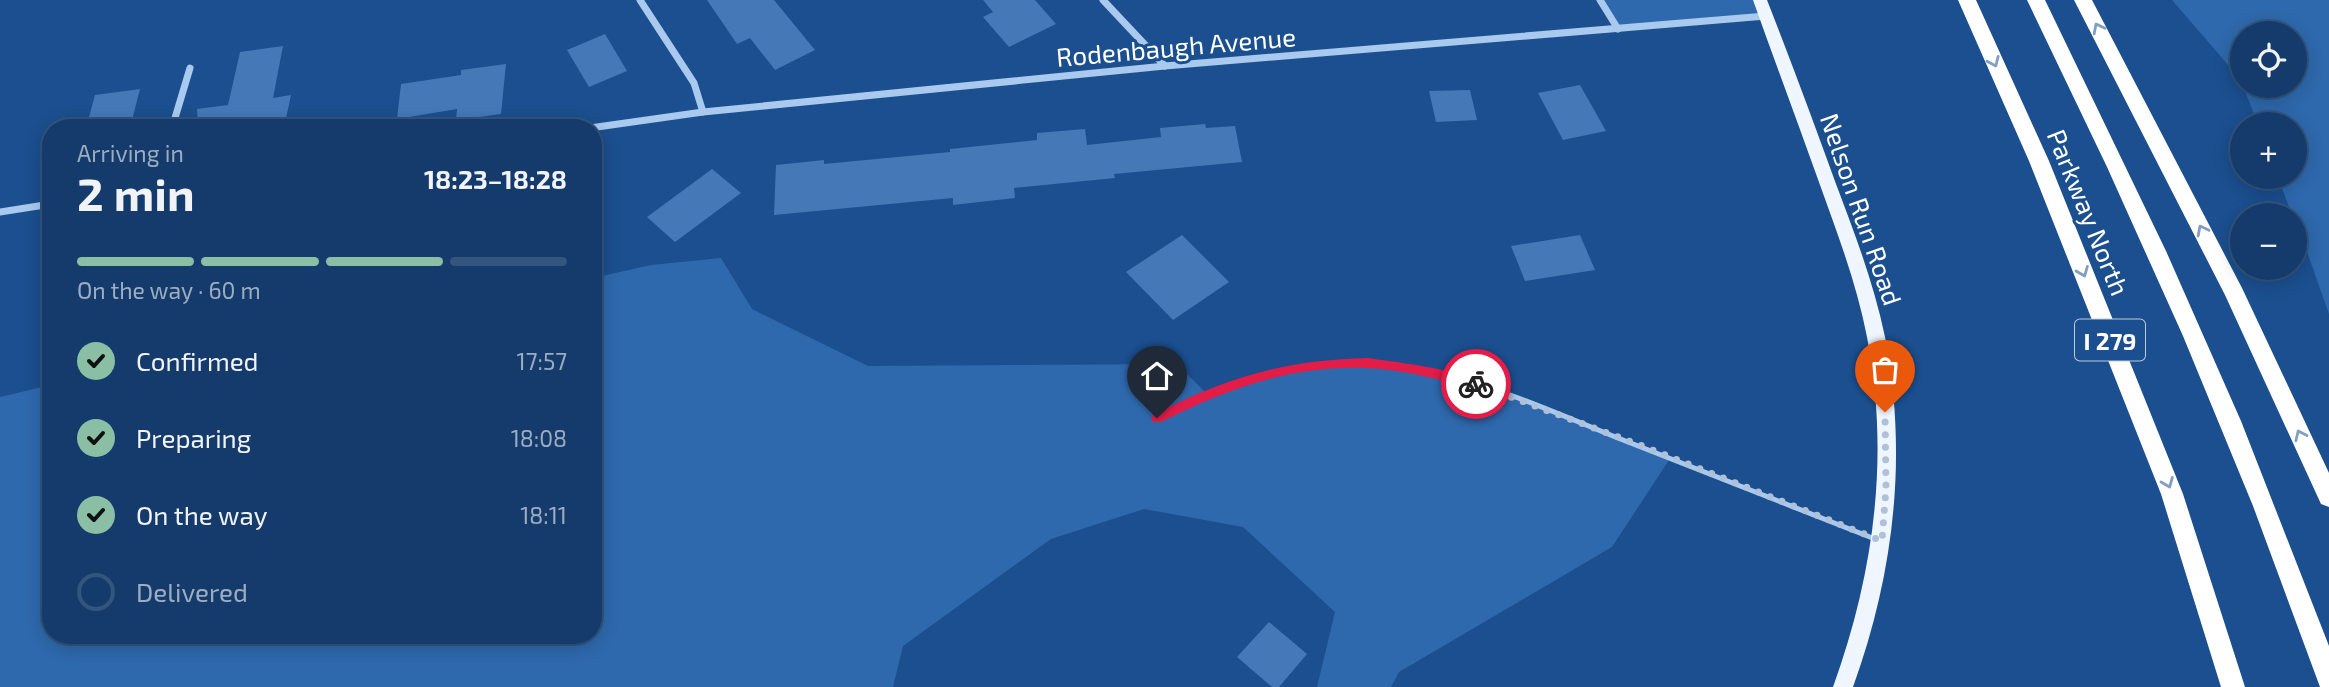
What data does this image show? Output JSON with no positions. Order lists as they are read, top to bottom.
{
  "streets": {
    "highway": ["Parkway North", "I 279"],
    "main road": ["Nelson Run Road"],
    "street": ["Rodenbaugh Avenue"]
  },
  "crossings": [
    ["Rodenbaugh Avenue", "Nelson Run Road"]
  ],
  "page": {
    "map_buttons": ["+", "−"],
    "heading": ["2 min", "Arriving in", "18:23–18:28"],
    "bar": "On the way · 60 m",
    "list": [
      ["Confirmed", "17:57"],
      ["Preparing", "18:08"],
      ["On the way", "18:11"],
      "Delivered"
    ]
  }
}
